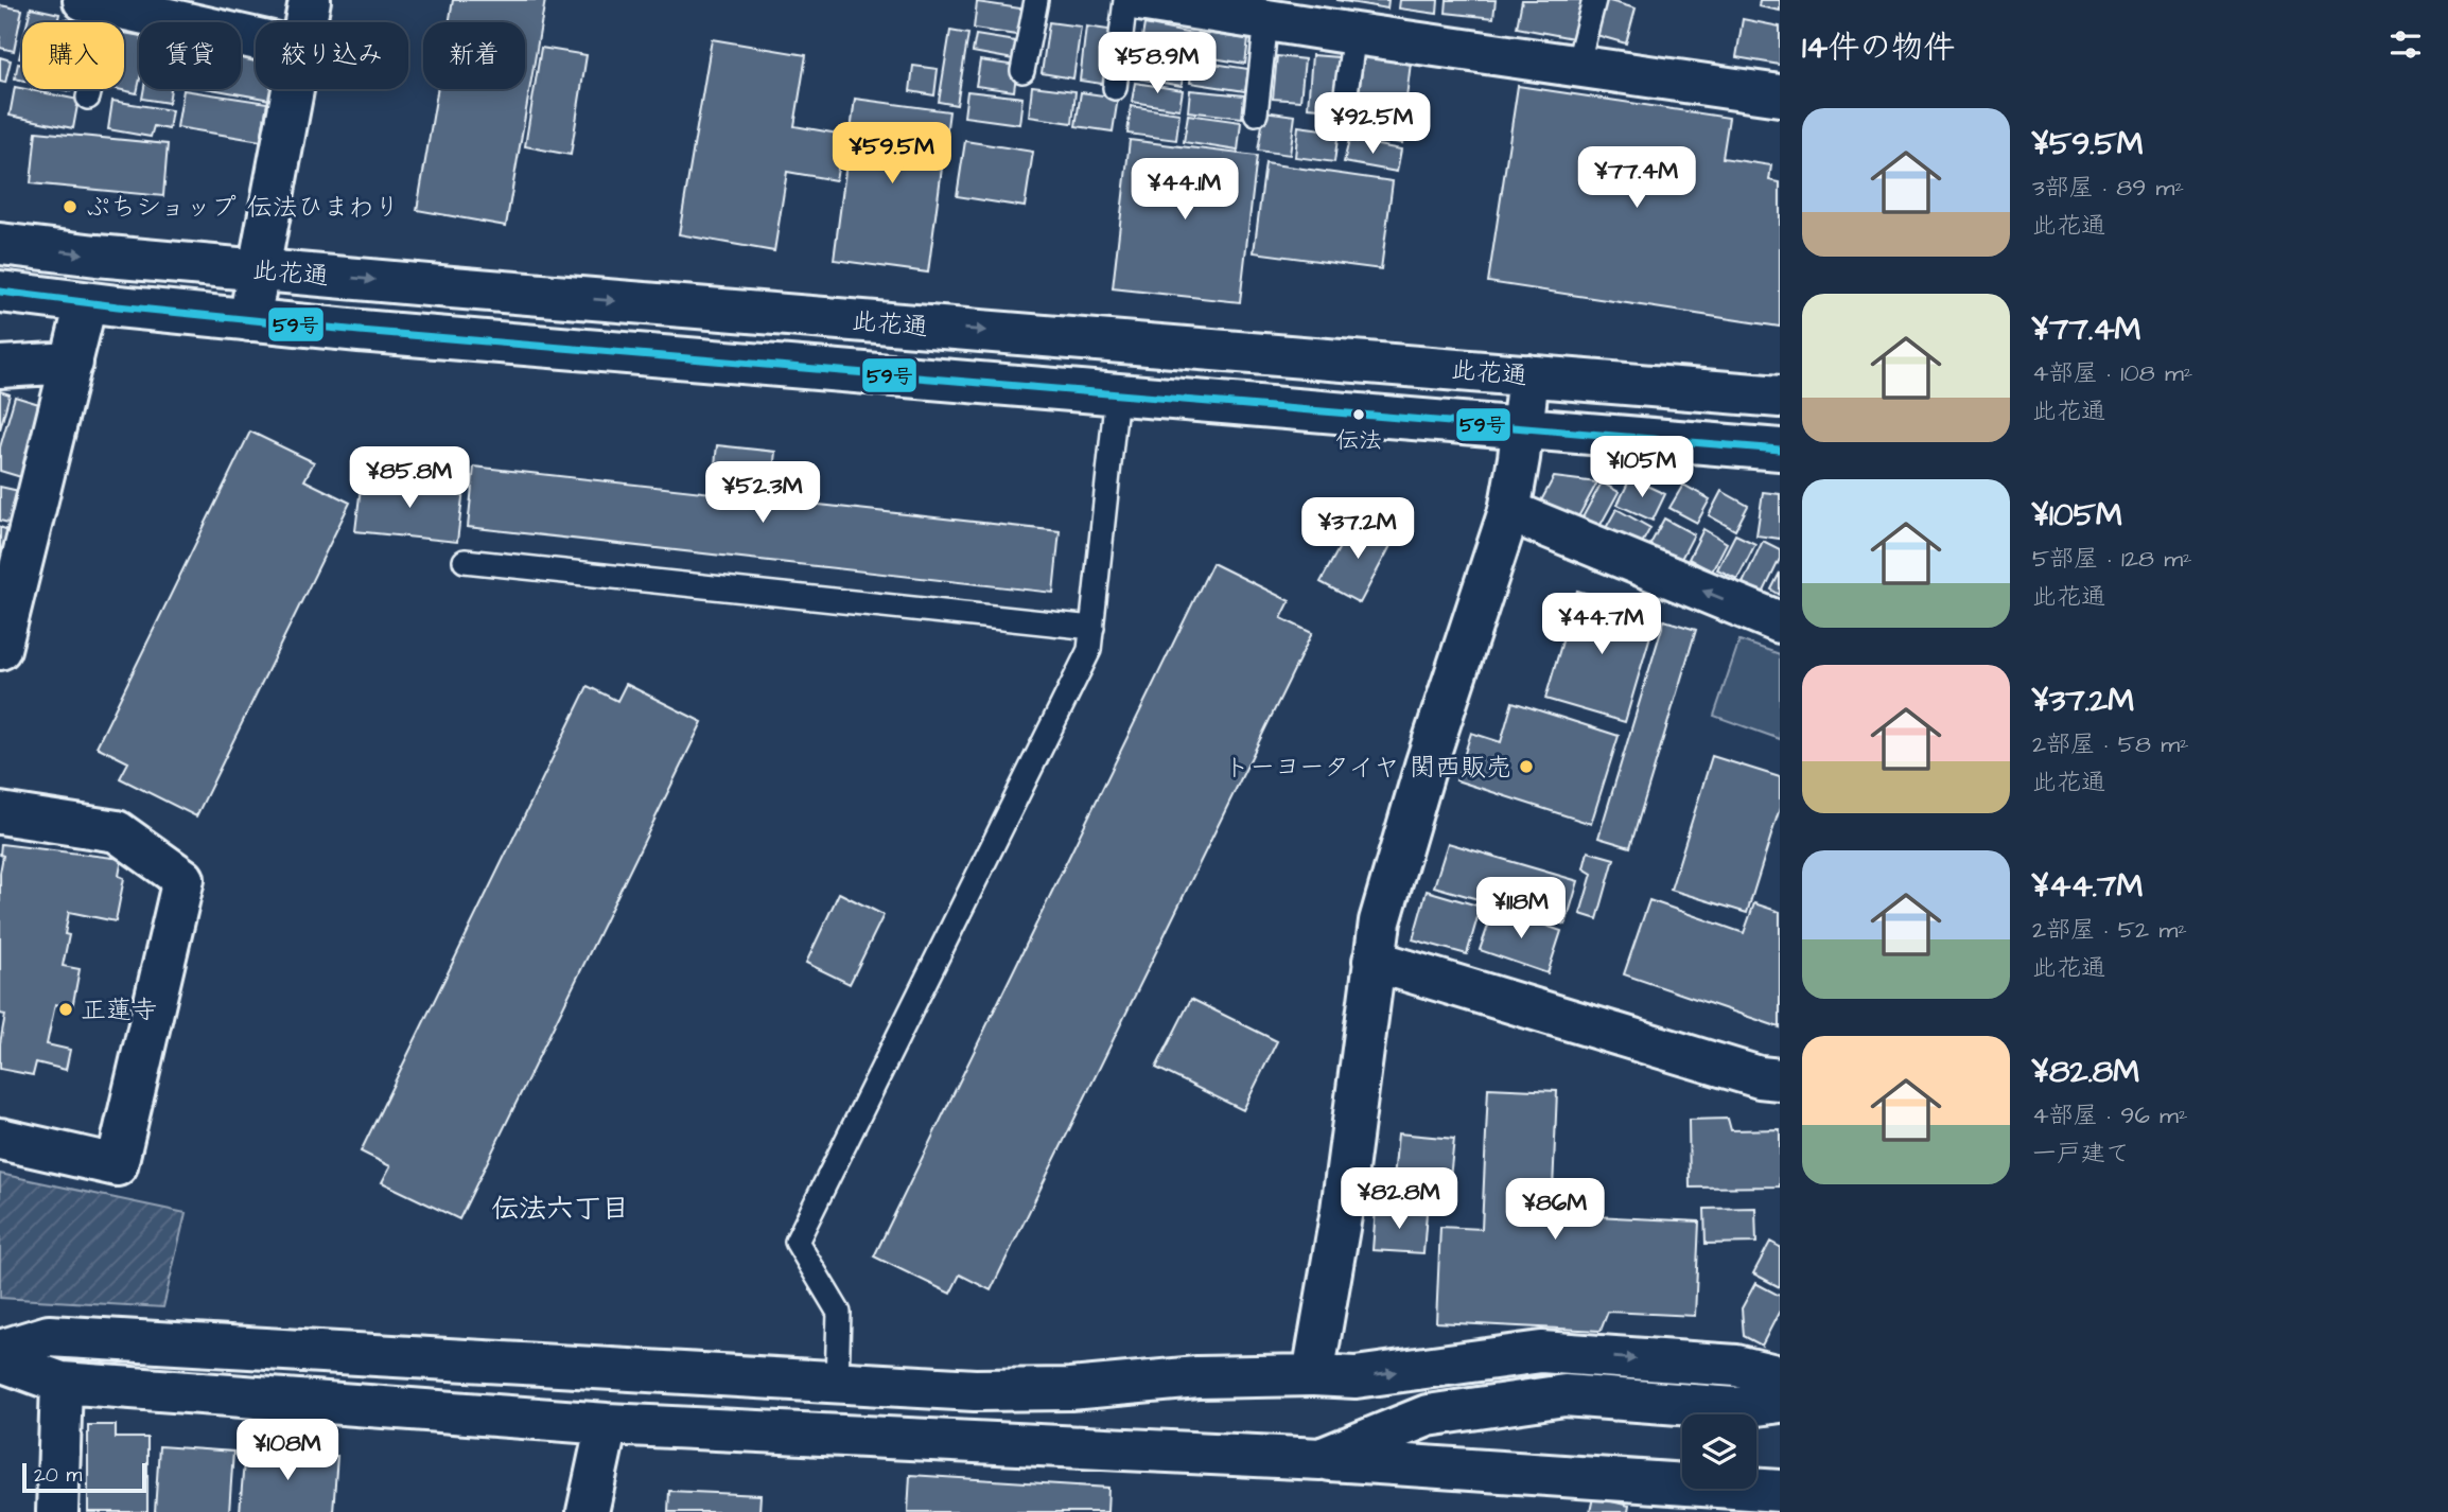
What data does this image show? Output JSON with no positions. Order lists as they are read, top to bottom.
{
  "streets": {
    "street": ["此花通"]
  },
  "districts": ["伝法六丁目"],
  "places": [
    "ぷちショップ 伝法ひまわり",
    "伝法",
    "トーヨータイヤ 関西販売",
    "正蓮寺"
  ],
  "lines": ["transit line 59号"],
  "scale_bar": "20 m",
  "page": {
    "heading": "14件の物件",
    "chip": [
      "購入",
      "賃貸",
      "絞り込み",
      "新着"
    ],
    "price": [
      "¥58.9M",
      "¥92.5M",
      "¥59.5M",
      "¥77.4M",
      "¥44.1M",
      "¥105M",
      "¥85.8M",
      "¥52.3M",
      "¥37.2M",
      "¥44.7M",
      "¥118M",
      "¥82.8M",
      "¥86M",
      "¥108M"
    ],
    "list": [
      {
        "name": "¥59.5M",
        "note": "3部屋 · 89 m² · 此花通"
      },
      {
        "name": "¥77.4M",
        "note": "4部屋 · 108 m² · 此花通"
      },
      {
        "name": "¥105M",
        "note": "5部屋 · 128 m² · 此花通"
      },
      {
        "name": "¥37.2M",
        "note": "2部屋 · 58 m² · 此花通"
      },
      {
        "name": "¥44.7M",
        "note": "2部屋 · 52 m² · 此花通"
      },
      {
        "name": "¥82.8M",
        "note": "4部屋 · 96 m² · 一戸建て"
      }
    ],
    "scale": "20 m"
  }
}
